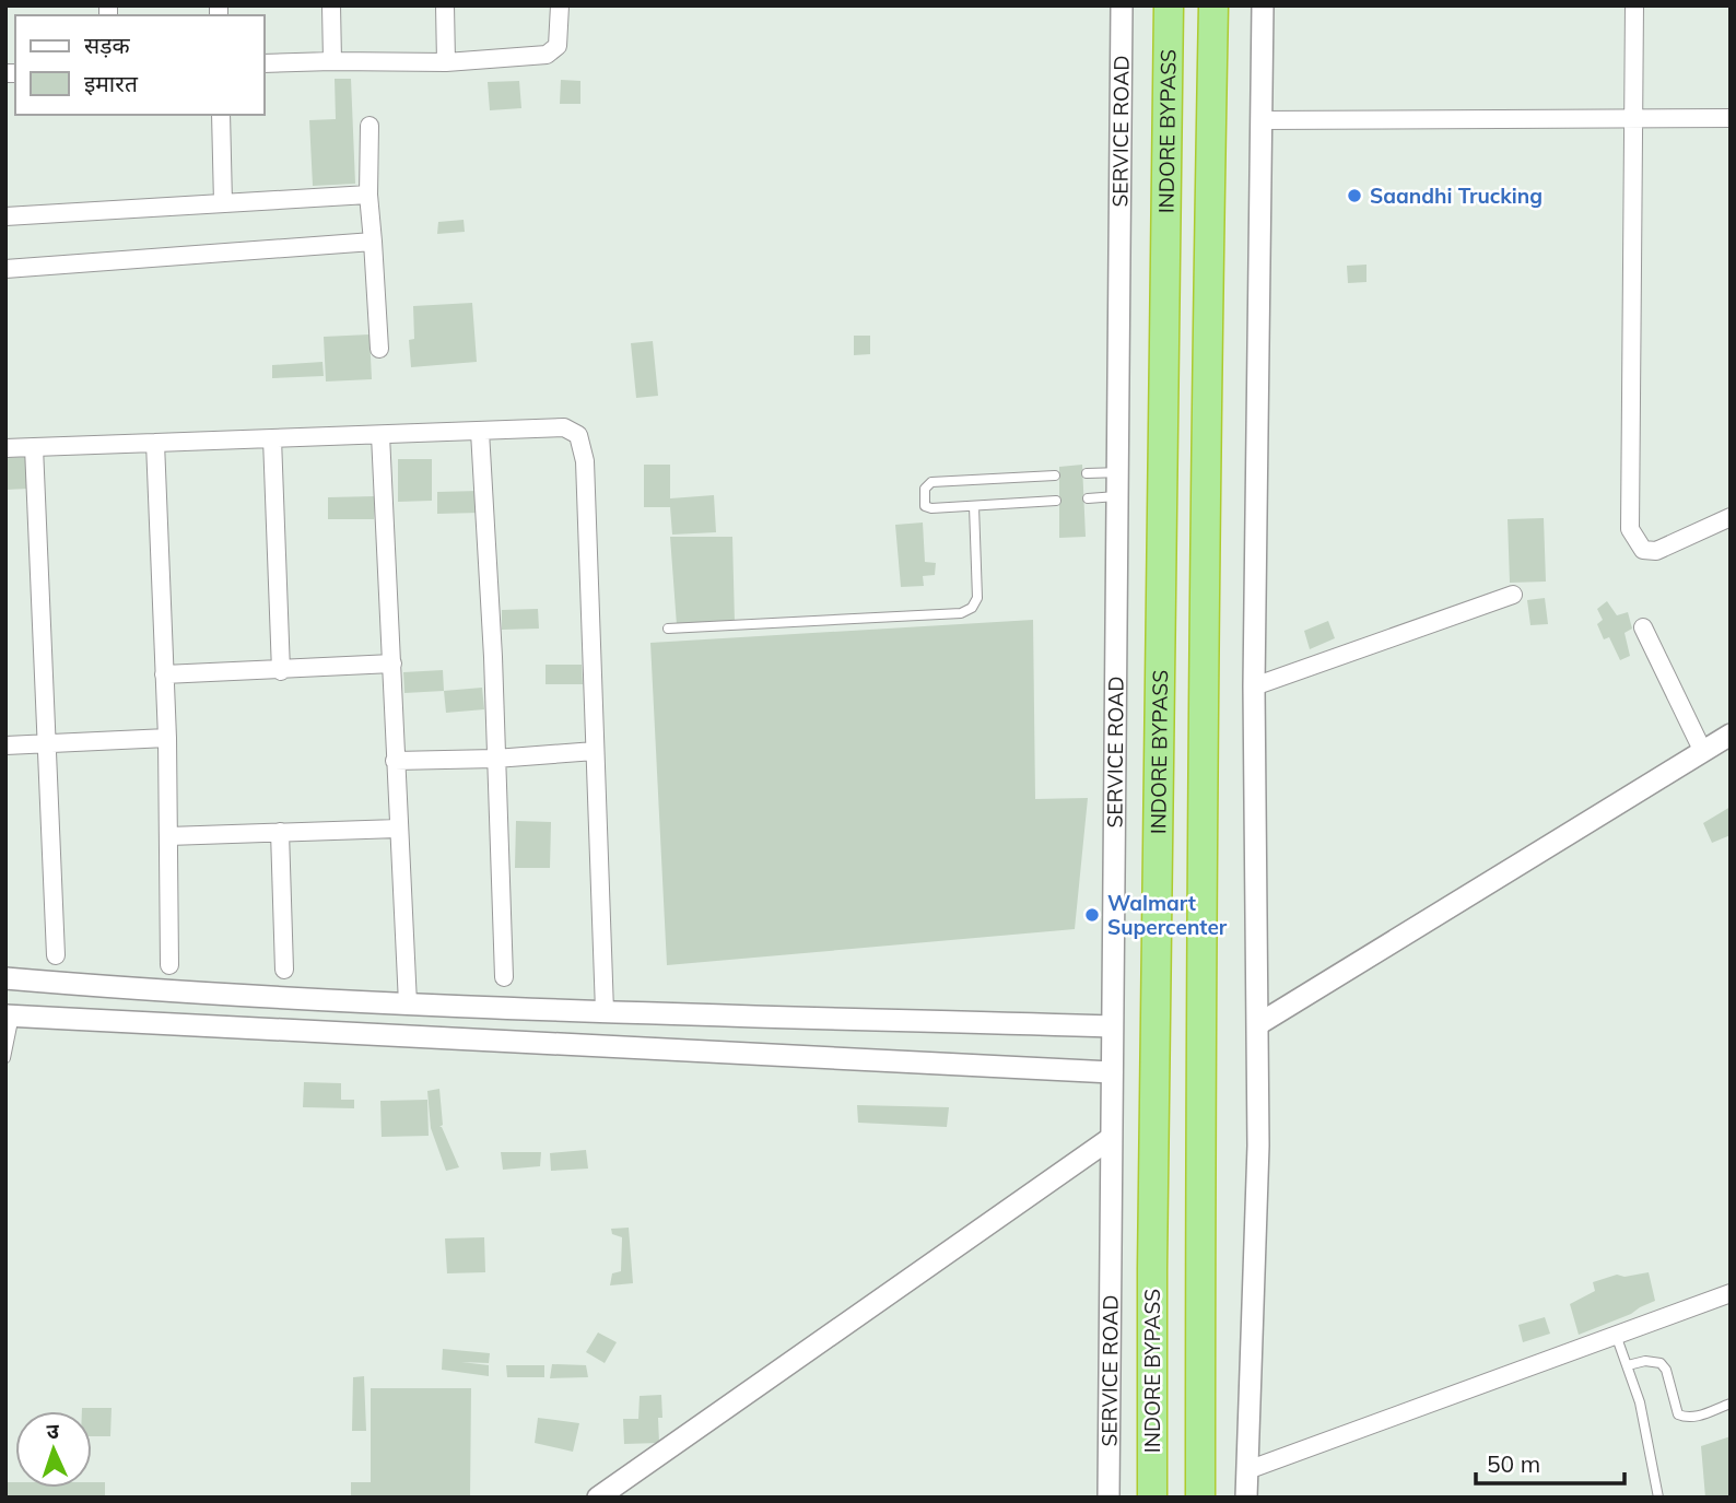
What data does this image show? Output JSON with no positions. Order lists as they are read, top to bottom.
{
  "streets": {
    "highway": ["INDORE BYPASS"],
    "street": ["SERVICE ROAD"]
  },
  "places": ["Saandhi Trucking", "Walmart Supercenter"],
  "legend": ["सड़क", "इमारत"],
  "scale_bar": "50 m",
  "north": "top"
}
